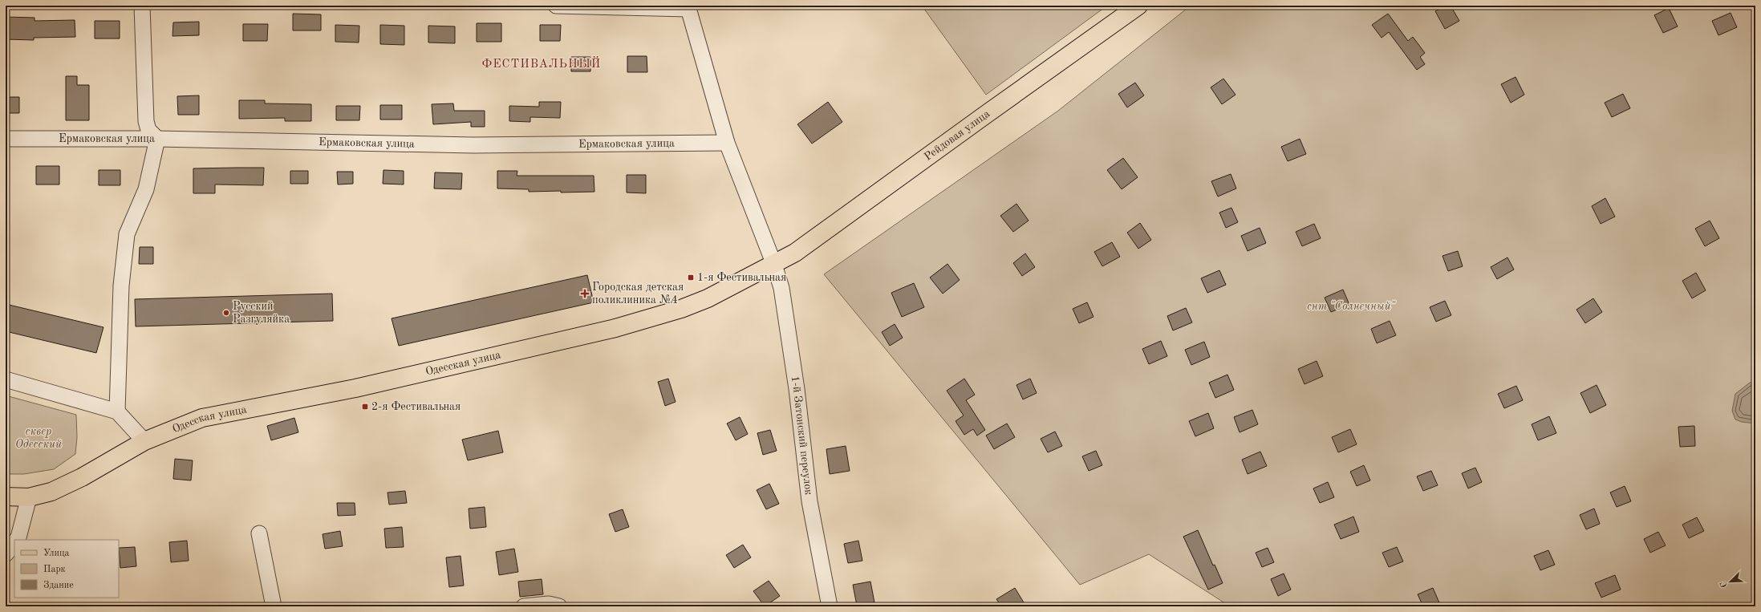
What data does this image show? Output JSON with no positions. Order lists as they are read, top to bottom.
{
  "streets": {
    "main road": ["Рейдовая улица", "Одесская улица"],
    "street": ["Ермаковская улица", "1-й Затонский переулок"]
  },
  "crossings": [
    ["Рейдовая улица", "Одесская улица"],
    ["Рейдовая улица", "1-й Затонский переулок"],
    ["Ермаковская улица", "1-й Затонский переулок"],
    ["Одесская улица", "1-й Затонский переулок"]
  ],
  "districts": ["ФЕСТИВАЛЬНЫЙ"],
  "parks": ["снт \"Солнечный\"", "сквер Одесский"],
  "places": {
    "transit": ["1-я Фестивальная", "2-я Фестивальная"],
    "health": ["Городская детская поликлиника №4"],
    "other": ["Русский Разгуляйка"]
  },
  "legend": ["Улица", "Парк", "Здание"],
  "north": "bottom left"
}
